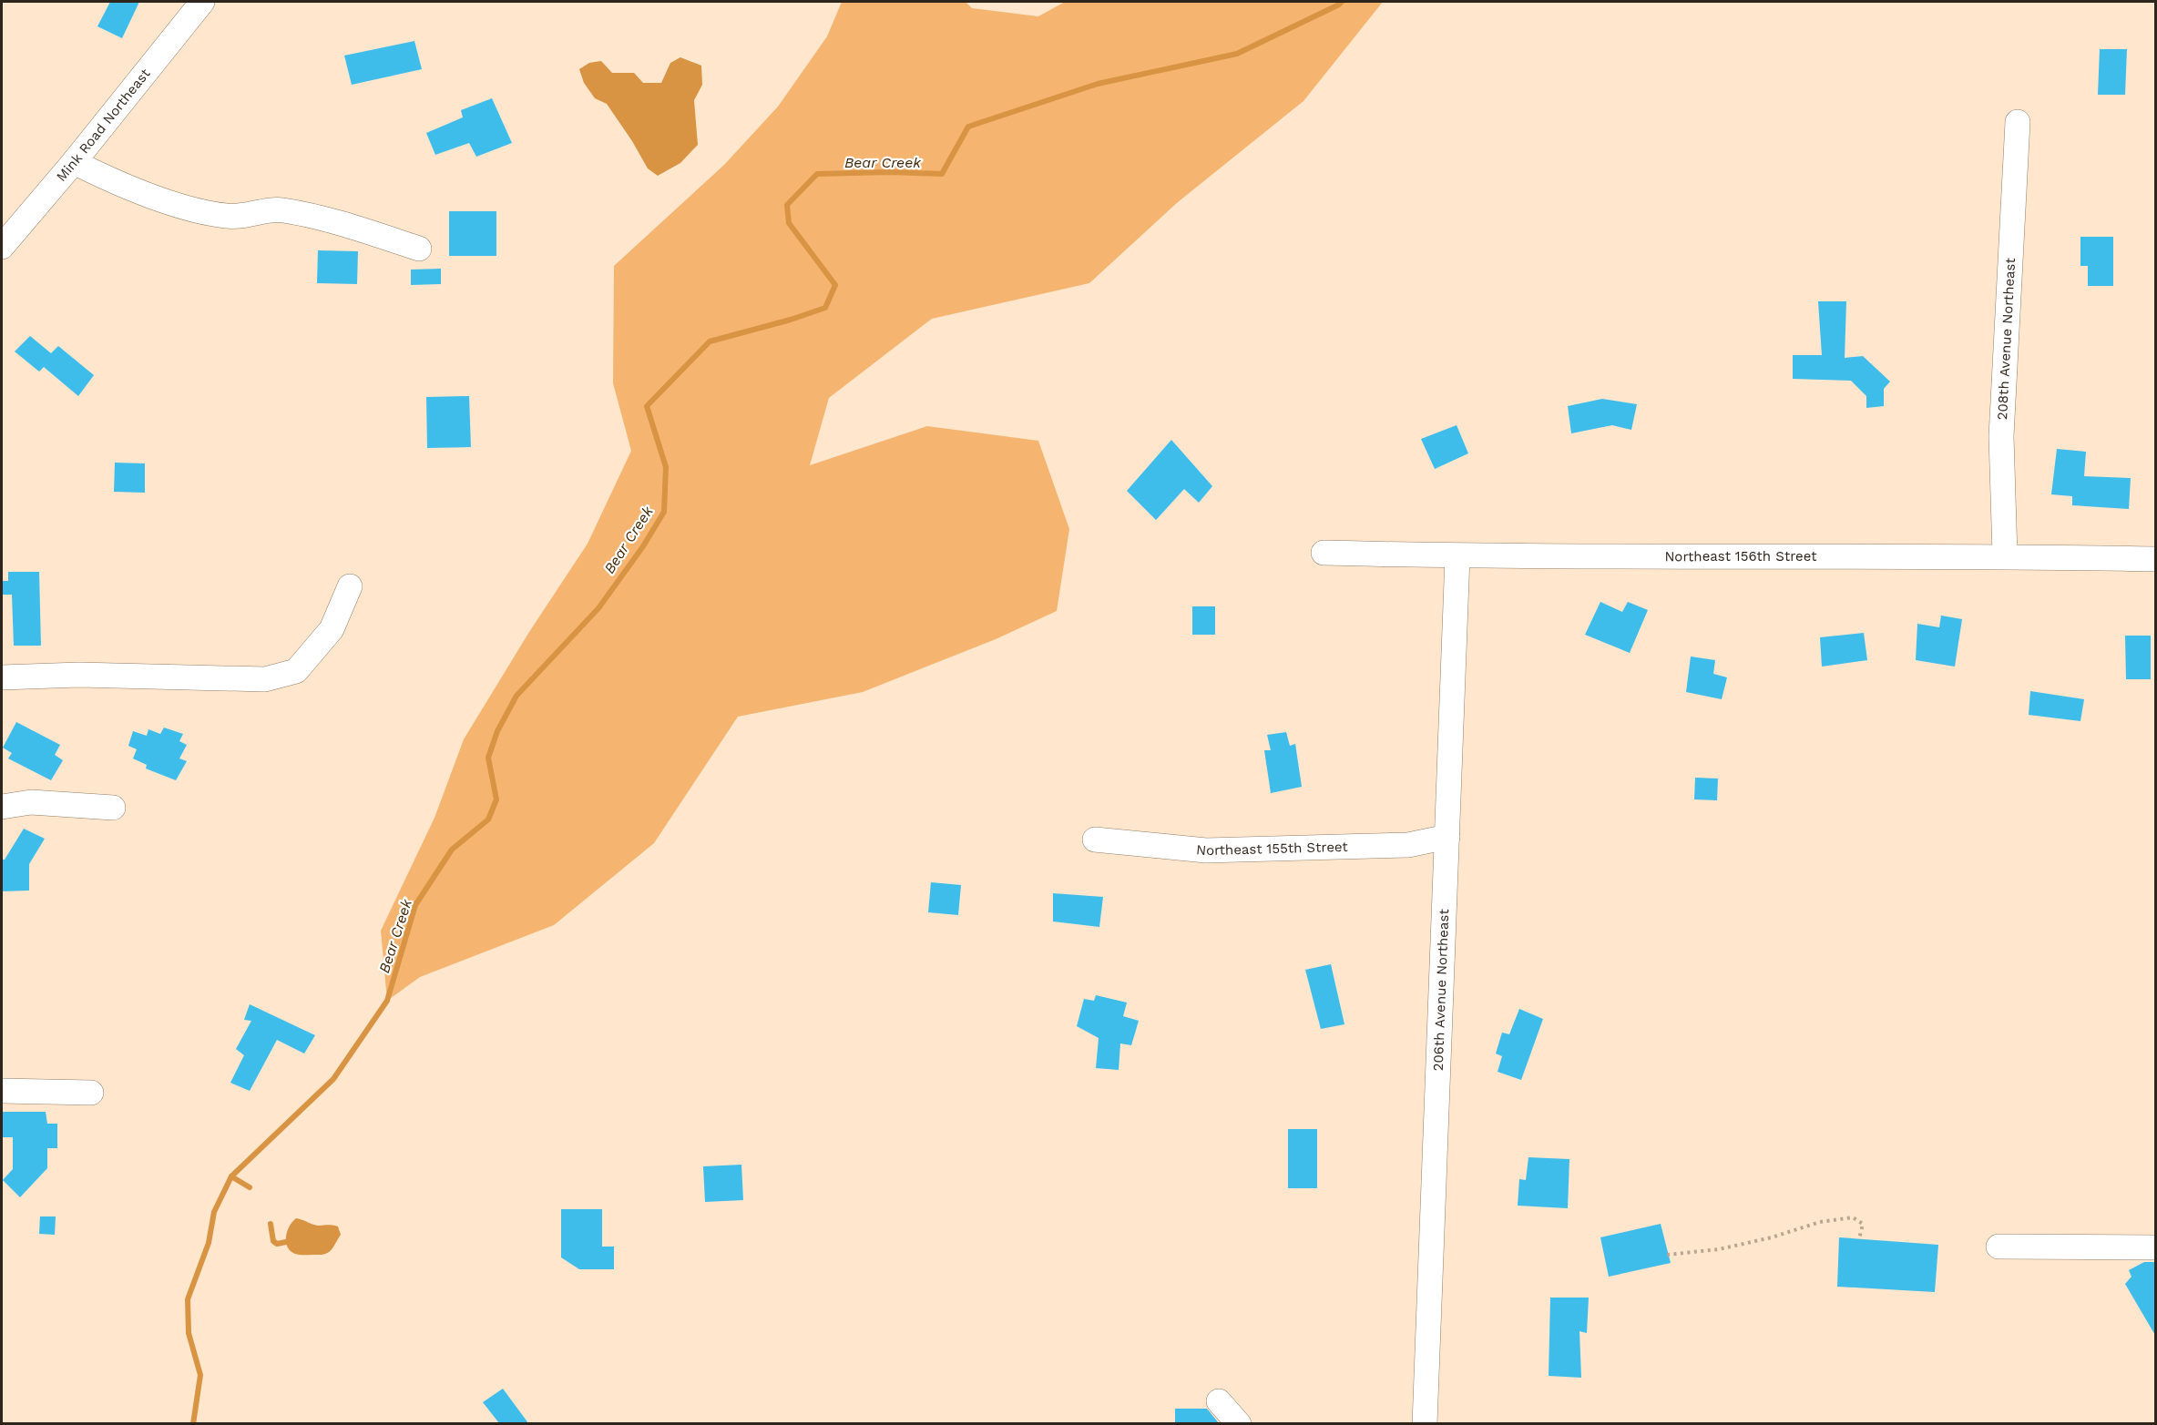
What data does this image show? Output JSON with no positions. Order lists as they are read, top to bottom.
{
  "streets": {
    "street": [
      "Mink Road Northeast",
      "208th Avenue Northeast",
      "Northeast 156th Street",
      "Northeast 155th Street",
      "206th Avenue Northeast"
    ]
  },
  "crossings": [
    ["208th Avenue Northeast", "Northeast 156th Street"],
    ["Northeast 156th Street", "206th Avenue Northeast"],
    ["Northeast 155th Street", "206th Avenue Northeast"]
  ],
  "water": ["Bear Creek"]
}
